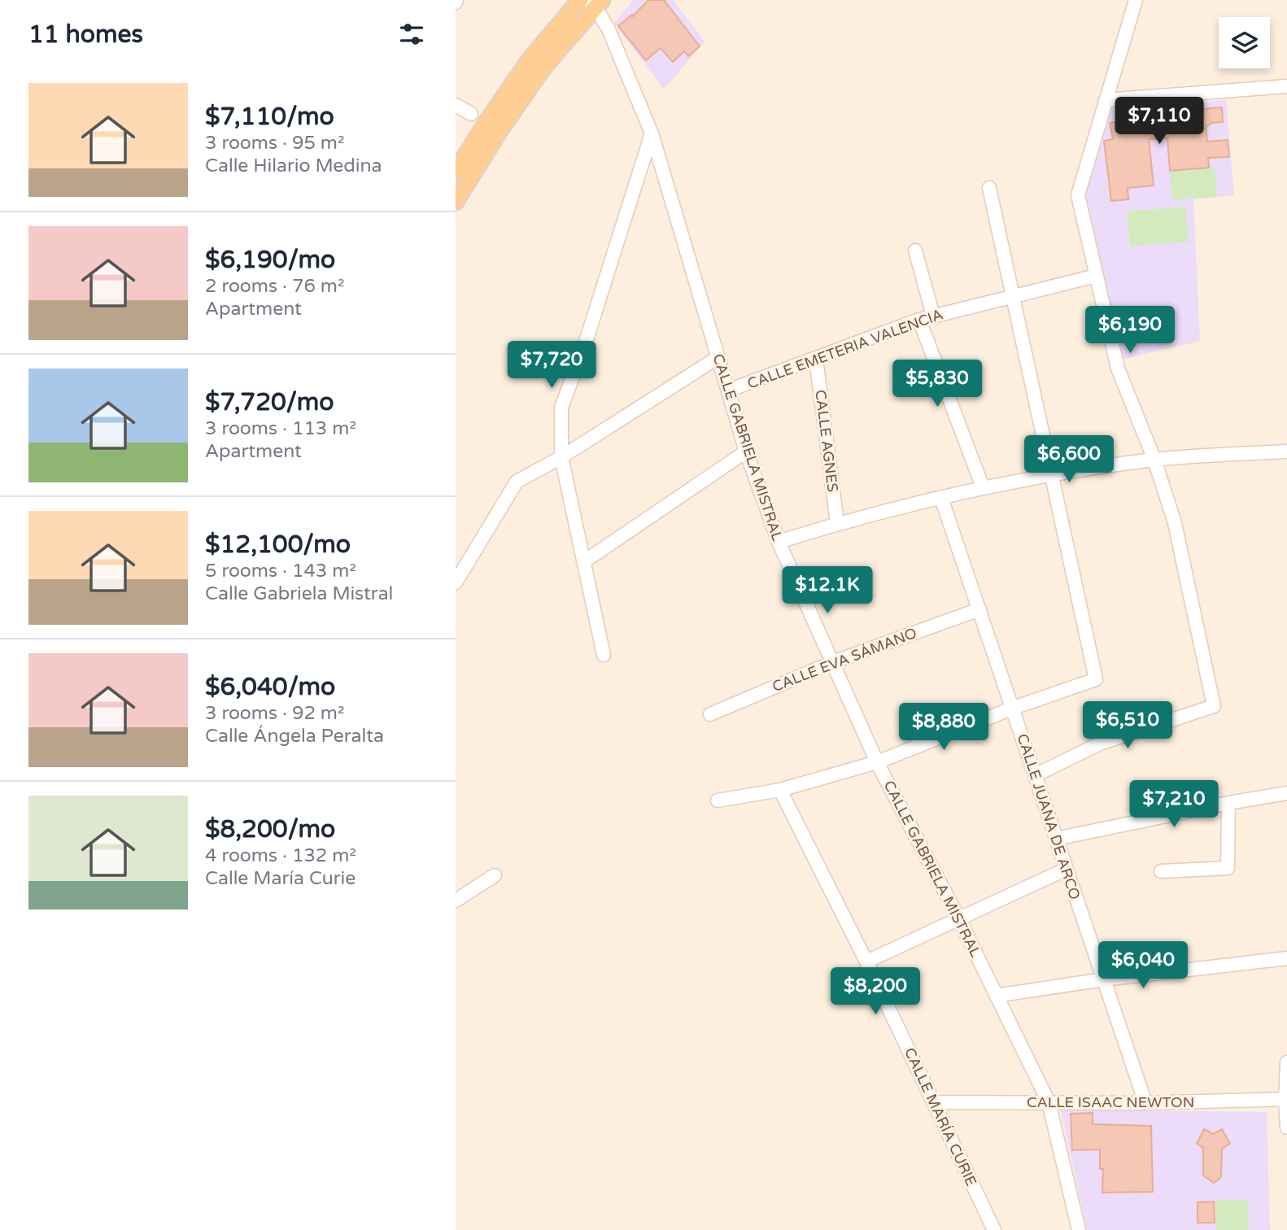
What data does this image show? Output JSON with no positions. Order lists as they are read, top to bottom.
{
  "streets": {
    "street": [
      "CALLE EMETERIA VALENCIA",
      "CALLE AGNES",
      "CALLE GABRIELA MISTRAL",
      "CALLE EVA SÁMANO",
      "CALLE JUANA DE ARCO",
      "CALLE ISAAC NEWTON",
      "CALLE MARÍA CURIE"
    ]
  },
  "crossings": [
    ["CALLE EMETERIA VALENCIA", "CALLE AGNES"],
    ["CALLE EMETERIA VALENCIA", "CALLE GABRIELA MISTRAL"],
    ["CALLE GABRIELA MISTRAL", "CALLE EVA SÁMANO"],
    ["CALLE GABRIELA MISTRAL", "CALLE ISAAC NEWTON"],
    ["CALLE EVA SÁMANO", "CALLE JUANA DE ARCO"],
    ["CALLE JUANA DE ARCO", "CALLE ISAAC NEWTON"],
    ["CALLE ISAAC NEWTON", "CALLE MARÍA CURIE"]
  ],
  "page": {
    "heading": "11 homes",
    "list": [
      {
        "name": "$7,110/mo",
        "note": "3 rooms · 95 m² · Calle Hilario Medina"
      },
      {
        "name": "$6,190/mo",
        "note": "2 rooms · 76 m² · Apartment"
      },
      {
        "name": "$7,720/mo",
        "note": "3 rooms · 113 m² · Apartment"
      },
      {
        "name": "$12,100/mo",
        "note": "5 rooms · 143 m² · Calle Gabriela Mistral"
      },
      {
        "name": "$6,040/mo",
        "note": "3 rooms · 92 m² · Calle Ángela Peralta"
      },
      {
        "name": "$8,200/mo",
        "note": "4 rooms · 132 m² · Calle María Curie"
      }
    ],
    "price": [
      "$7,110",
      "$6,190",
      "$7,720",
      "$5,830",
      "$6,600",
      "$12.1K",
      "$6,510",
      "$8,880",
      "$7,210",
      "$6,040",
      "$8,200"
    ]
  }
}
